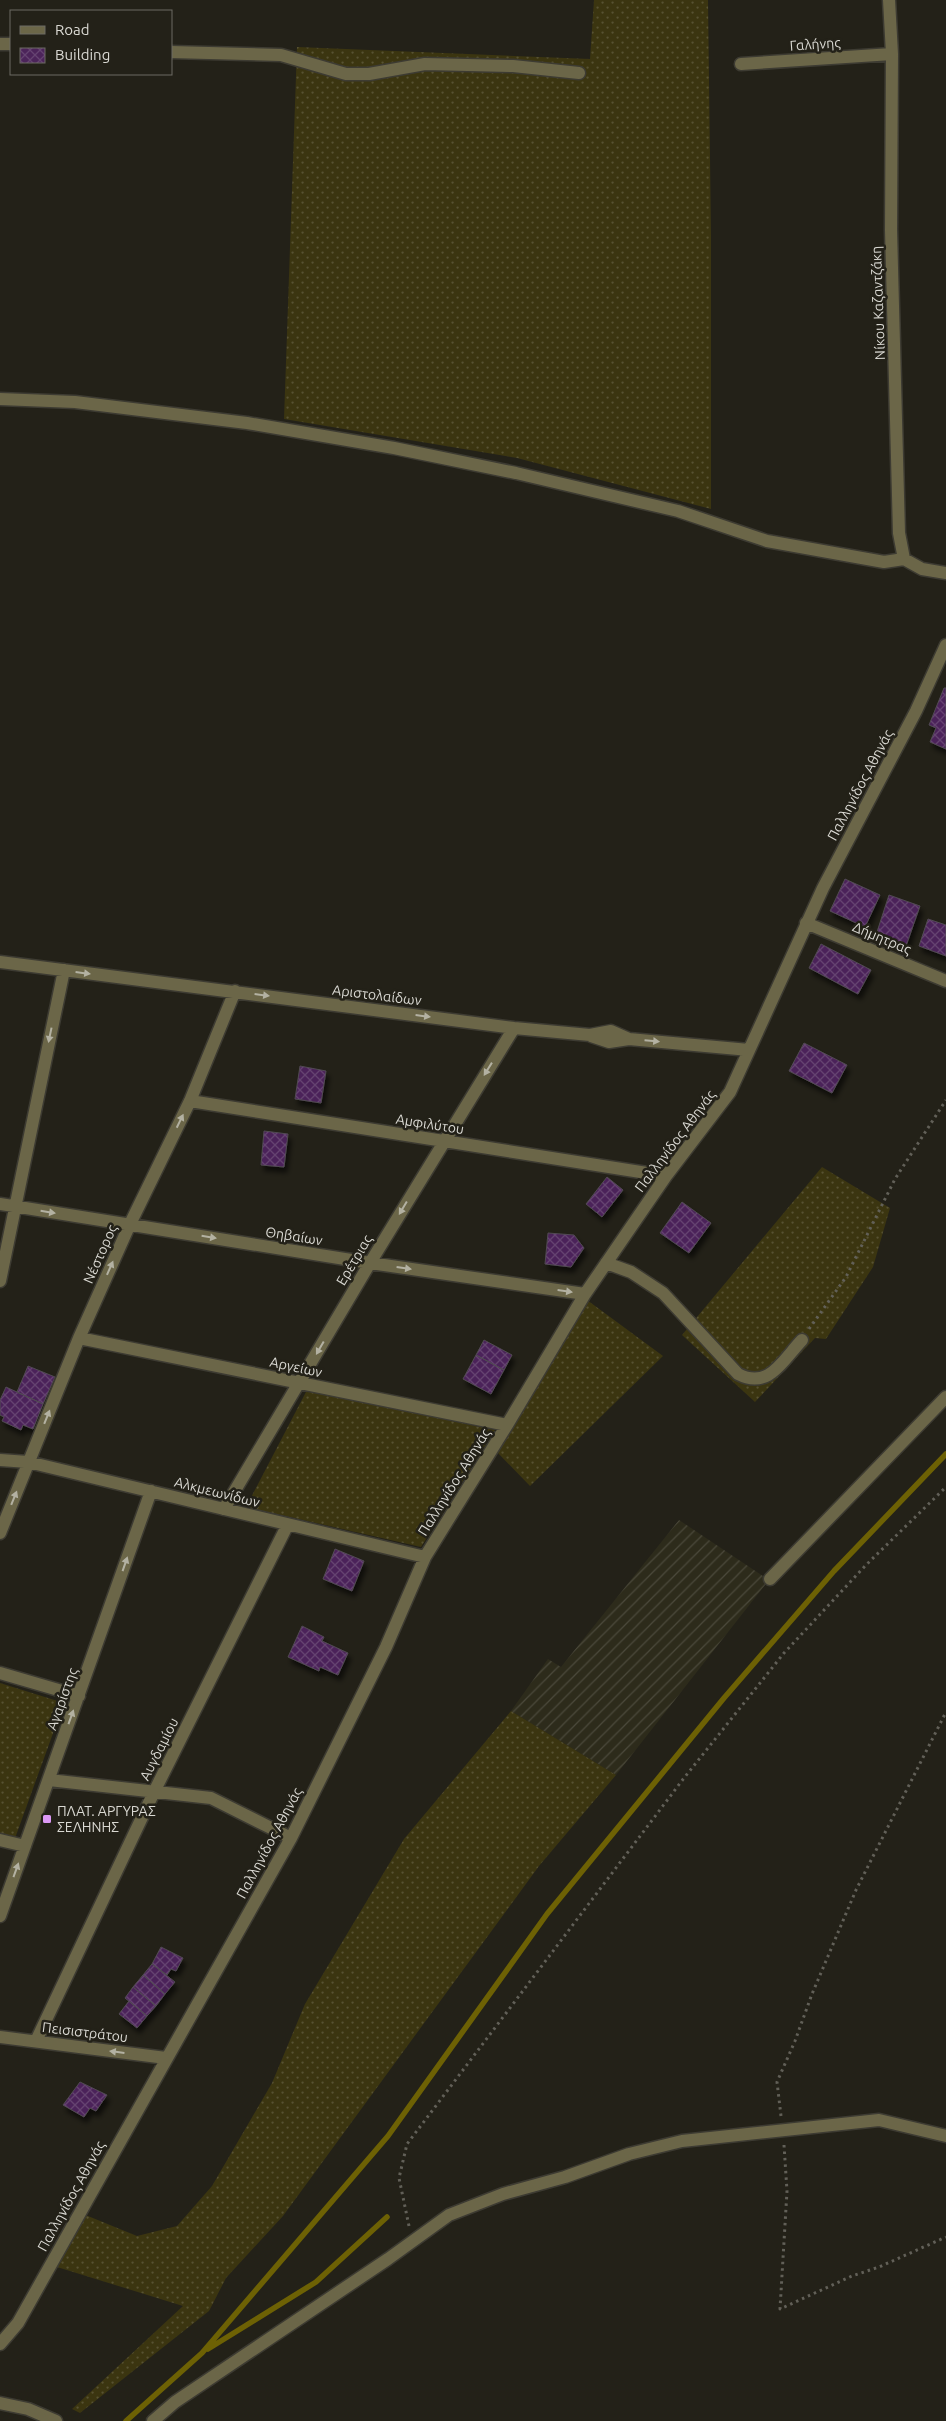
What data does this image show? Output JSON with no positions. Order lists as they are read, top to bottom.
{
  "streets": {
    "street": [
      "Γαλήνης",
      "Νίκου Καζαντζάκη",
      "Παλληνίδος Αθηνάς",
      "Δήμητρας",
      "Αριστολαίδων",
      "Αμφιλύτου",
      "Θηβαίων",
      "Νέστορος",
      "Ερέτριας",
      "Αργείων",
      "Αλκμεωνίδων",
      "Αγαρίστης",
      "Αυγδαμίου",
      "Πεισιστράτου"
    ]
  },
  "crossings": [
    ["Γαλήνης", "Νίκου Καζαντζάκη"],
    ["Παλληνίδος Αθηνάς", "Δήμητρας"],
    ["Παλληνίδος Αθηνάς", "Αριστολαίδων"],
    ["Παλληνίδος Αθηνάς", "Αμφιλύτου"],
    ["Παλληνίδος Αθηνάς", "Θηβαίων"],
    ["Παλληνίδος Αθηνάς", "Αργείων"],
    ["Παλληνίδος Αθηνάς", "Αλκμεωνίδων"],
    ["Παλληνίδος Αθηνάς", "Πεισιστράτου"],
    ["Αριστολαίδων", "Νέστορος"],
    ["Αριστολαίδων", "Ερέτριας"],
    ["Αμφιλύτου", "Νέστορος"],
    ["Αμφιλύτου", "Ερέτριας"],
    ["Θηβαίων", "Νέστορος"],
    ["Θηβαίων", "Ερέτριας"],
    ["Νέστορος", "Αργείων"],
    ["Νέστορος", "Αλκμεωνίδων"],
    ["Ερέτριας", "Αργείων"],
    ["Ερέτριας", "Αλκμεωνίδων"],
    ["Αλκμεωνίδων", "Αγαρίστης"],
    ["Αλκμεωνίδων", "Αυγδαμίου"],
    ["Αυγδαμίου", "Πεισιστράτου"]
  ],
  "one_way": [
    "Αριστολαίδων",
    "Θηβαίων",
    "Νέστορος",
    "Ερέτριας",
    "Αγαρίστης",
    "Πεισιστράτου"
  ],
  "places": {
    "transit": ["ΠΛΑΤ. ΑΡΓΥΡΑΣ ΣΕΛΗΝΗΣ"]
  },
  "legend": ["Road", "Building"]
}
